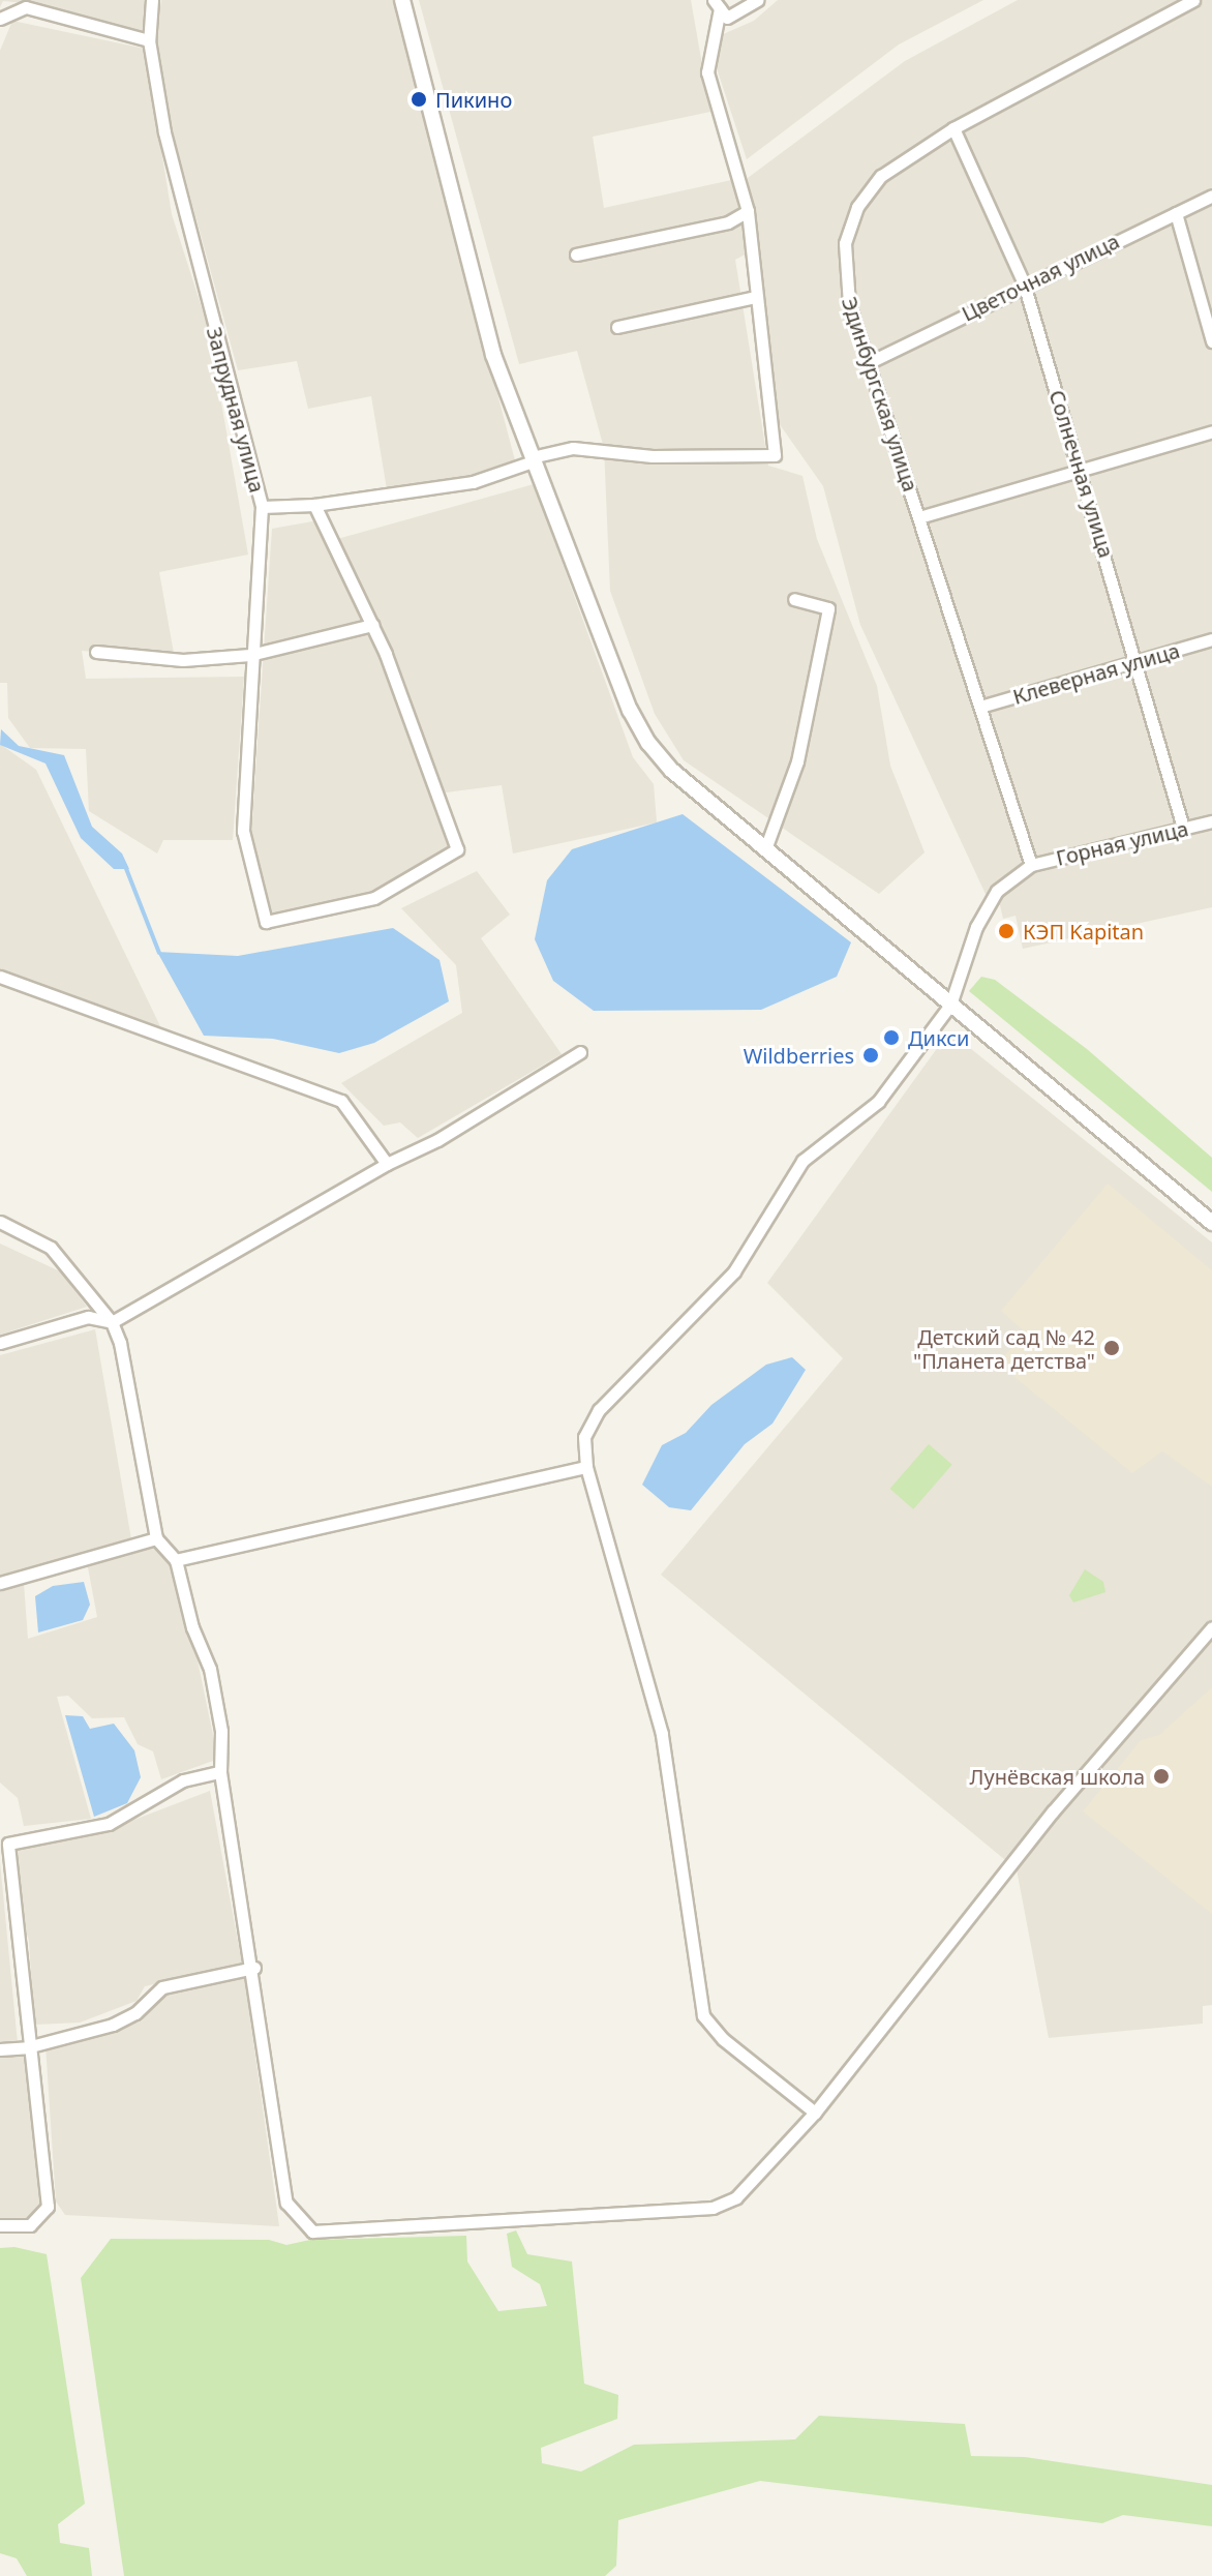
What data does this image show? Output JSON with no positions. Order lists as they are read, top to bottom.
{
  "streets": {
    "street": [
      "Цветочная улица",
      "Эдинбургская улица",
      "Запрудная улица",
      "Солнечная улица",
      "Клеверная улица",
      "Горная улица"
    ]
  },
  "crossings": [
    ["Цветочная улица", "Эдинбургская улица"],
    ["Цветочная улица", "Солнечная улица"],
    ["Эдинбургская улица", "Солнечная улица"],
    ["Эдинбургская улица", "Клеверная улица"],
    ["Эдинбургская улица", "Горная улица"],
    ["Солнечная улица", "Клеверная улица"],
    ["Солнечная улица", "Горная улица"]
  ],
  "places": [
    "Пикино",
    "КЭП Kapitan",
    "Дикси",
    "Wildberries",
    "Детский сад № 42 \"Планета детства\"",
    "Лунёвская школа"
  ]
}
